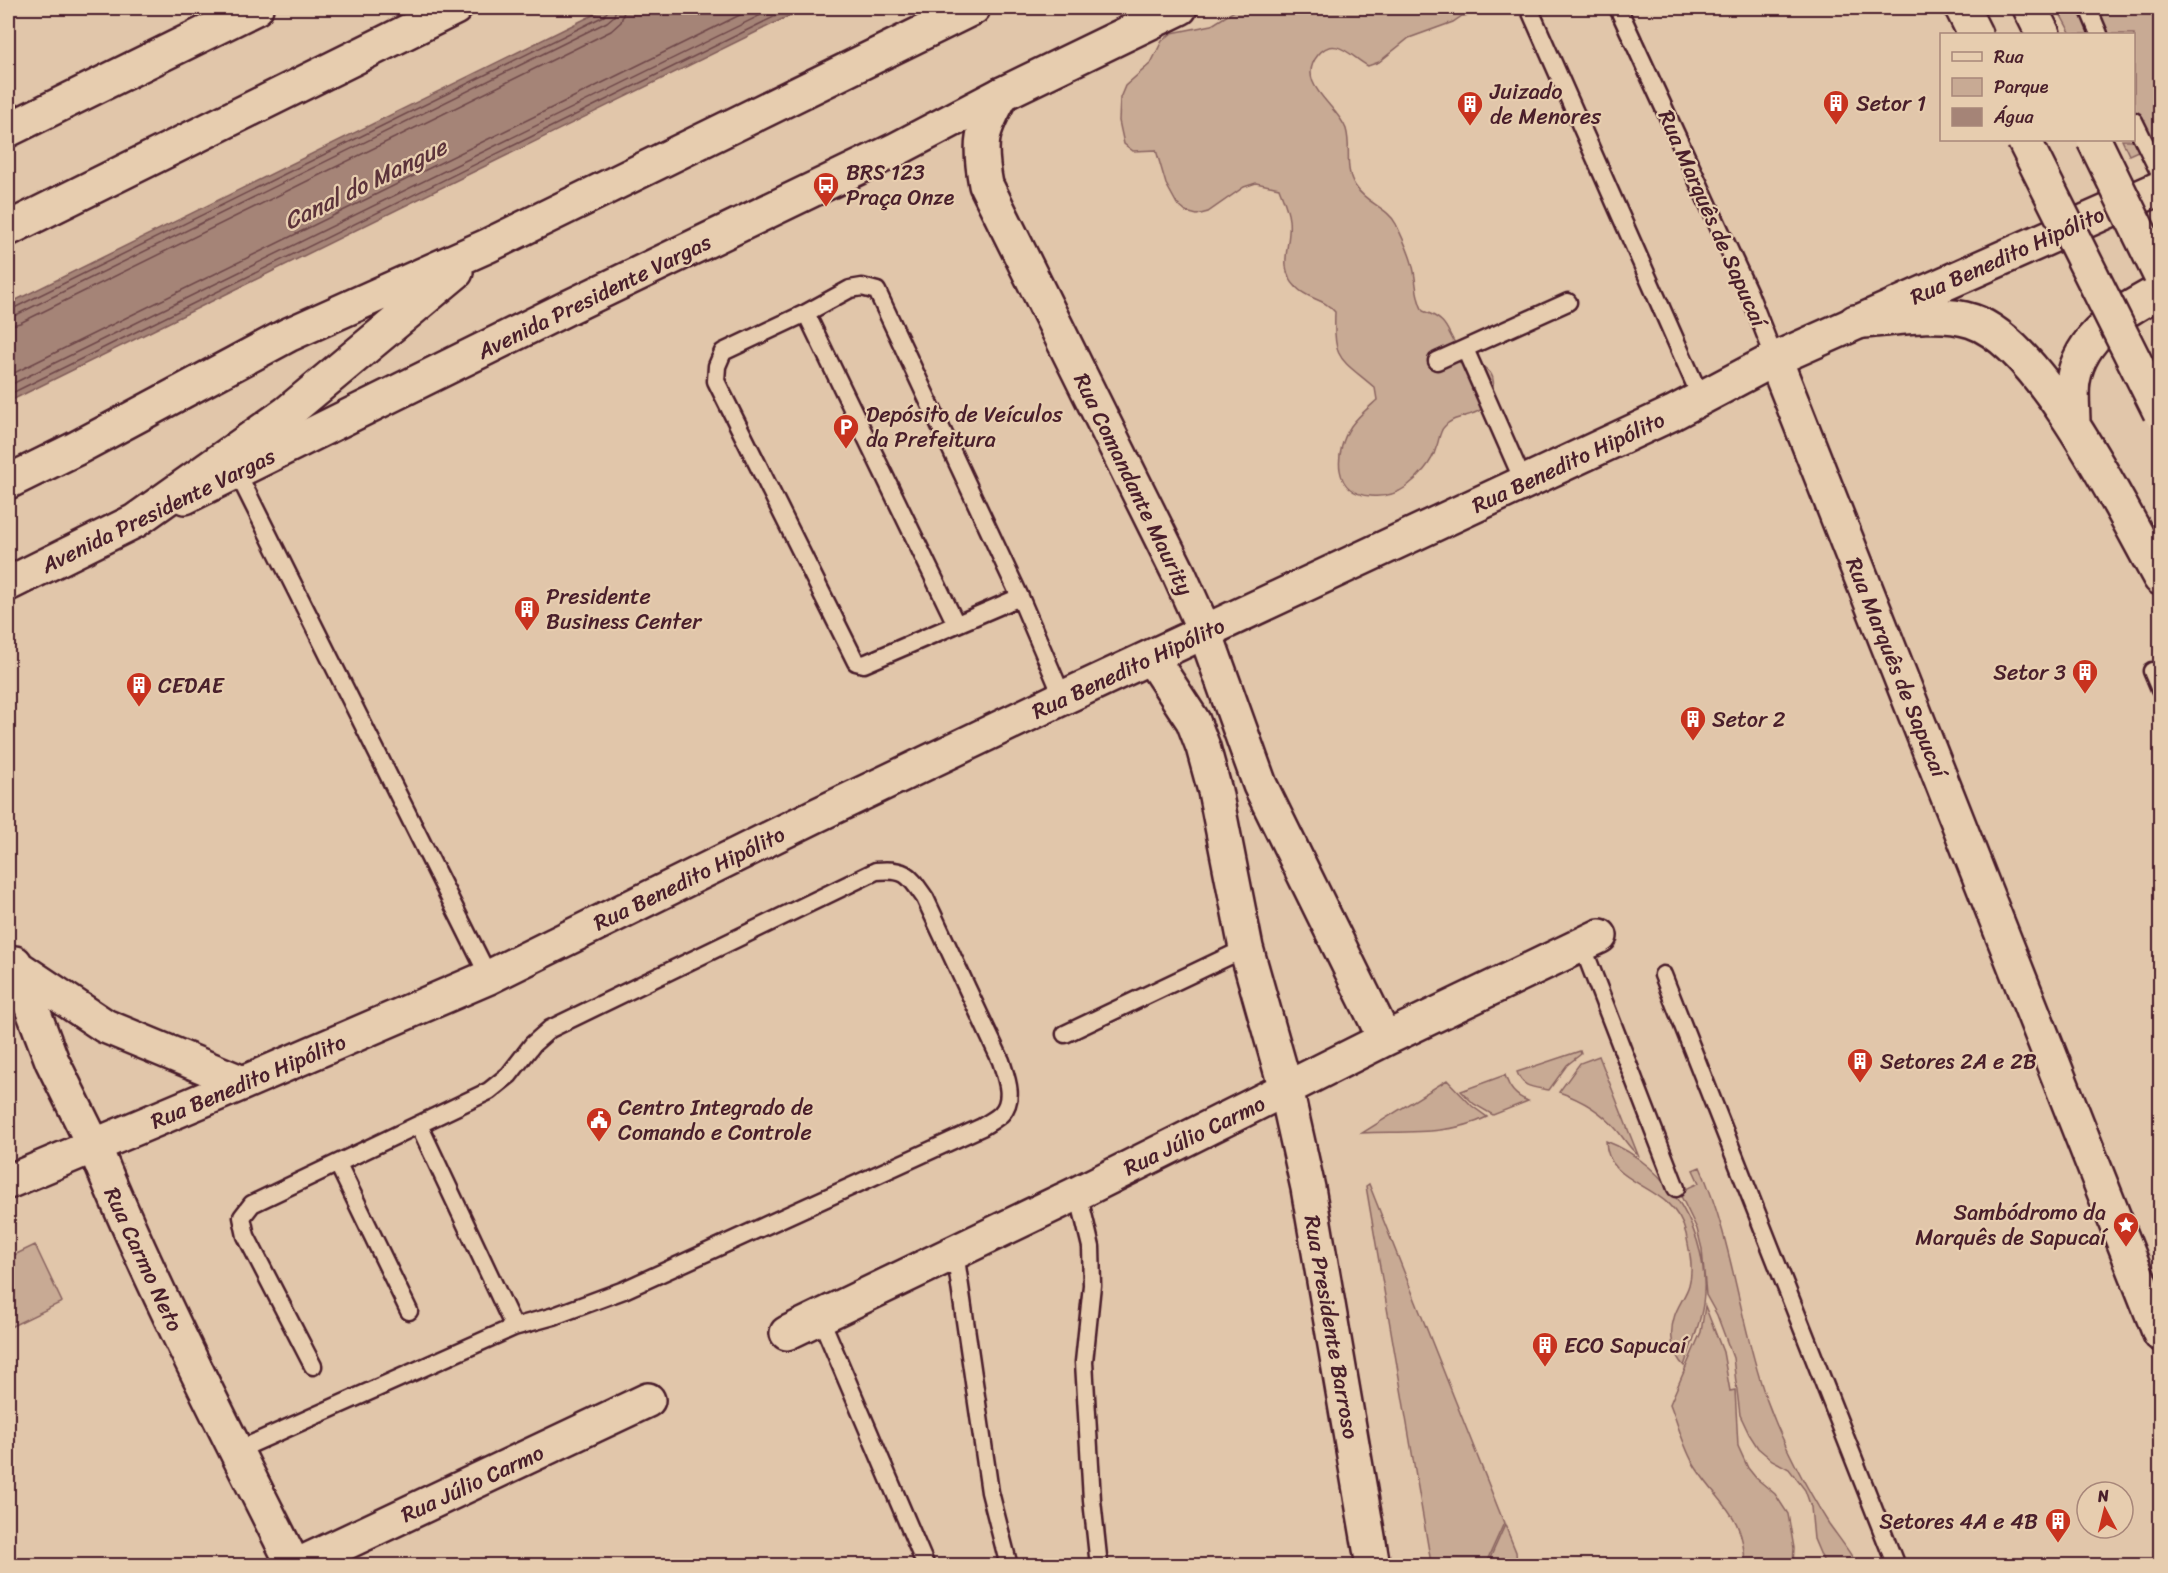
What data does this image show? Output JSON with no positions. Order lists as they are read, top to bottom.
{
  "streets": {
    "street": [
      "Rua Marquês de Sapucaí",
      "Rua Benedito Hipólito",
      "Avenida Presidente Vargas",
      "Rua Comandante Maurity",
      "Rua Júlio Carmo",
      "Rua Carmo Neto",
      "Rua Presidente Barroso"
    ]
  },
  "crossings": [
    ["Rua Marquês de Sapucaí", "Rua Benedito Hipólito"],
    ["Rua Benedito Hipólito", "Rua Comandante Maurity"],
    ["Rua Benedito Hipólito", "Rua Carmo Neto"],
    ["Avenida Presidente Vargas", "Rua Comandante Maurity"],
    ["Rua Comandante Maurity", "Rua Júlio Carmo"],
    ["Rua Júlio Carmo", "Rua Carmo Neto"],
    ["Rua Júlio Carmo", "Rua Presidente Barroso"]
  ],
  "water": ["Canal do Mangue"],
  "places": {
    "building": [
      "Setor 1",
      "Juizado de Menores",
      "Presidente Business Center",
      "Setor 3",
      "CEDAE",
      "Setor 2",
      "Setores 2A e 2B",
      "ECO Sapucaí",
      "Setores 4A e 4B"
    ],
    "bus stop": ["BRS 123 Praça Onze"],
    "parking": ["Depósito de Veículos da Prefeitura"],
    "public building": ["Centro Integrado de Comando e Controle"],
    "place": ["Sambódromo da Marquês de Sapucaí"]
  },
  "legend": ["Rua", "Parque", "Água"],
  "north": "top"
}
